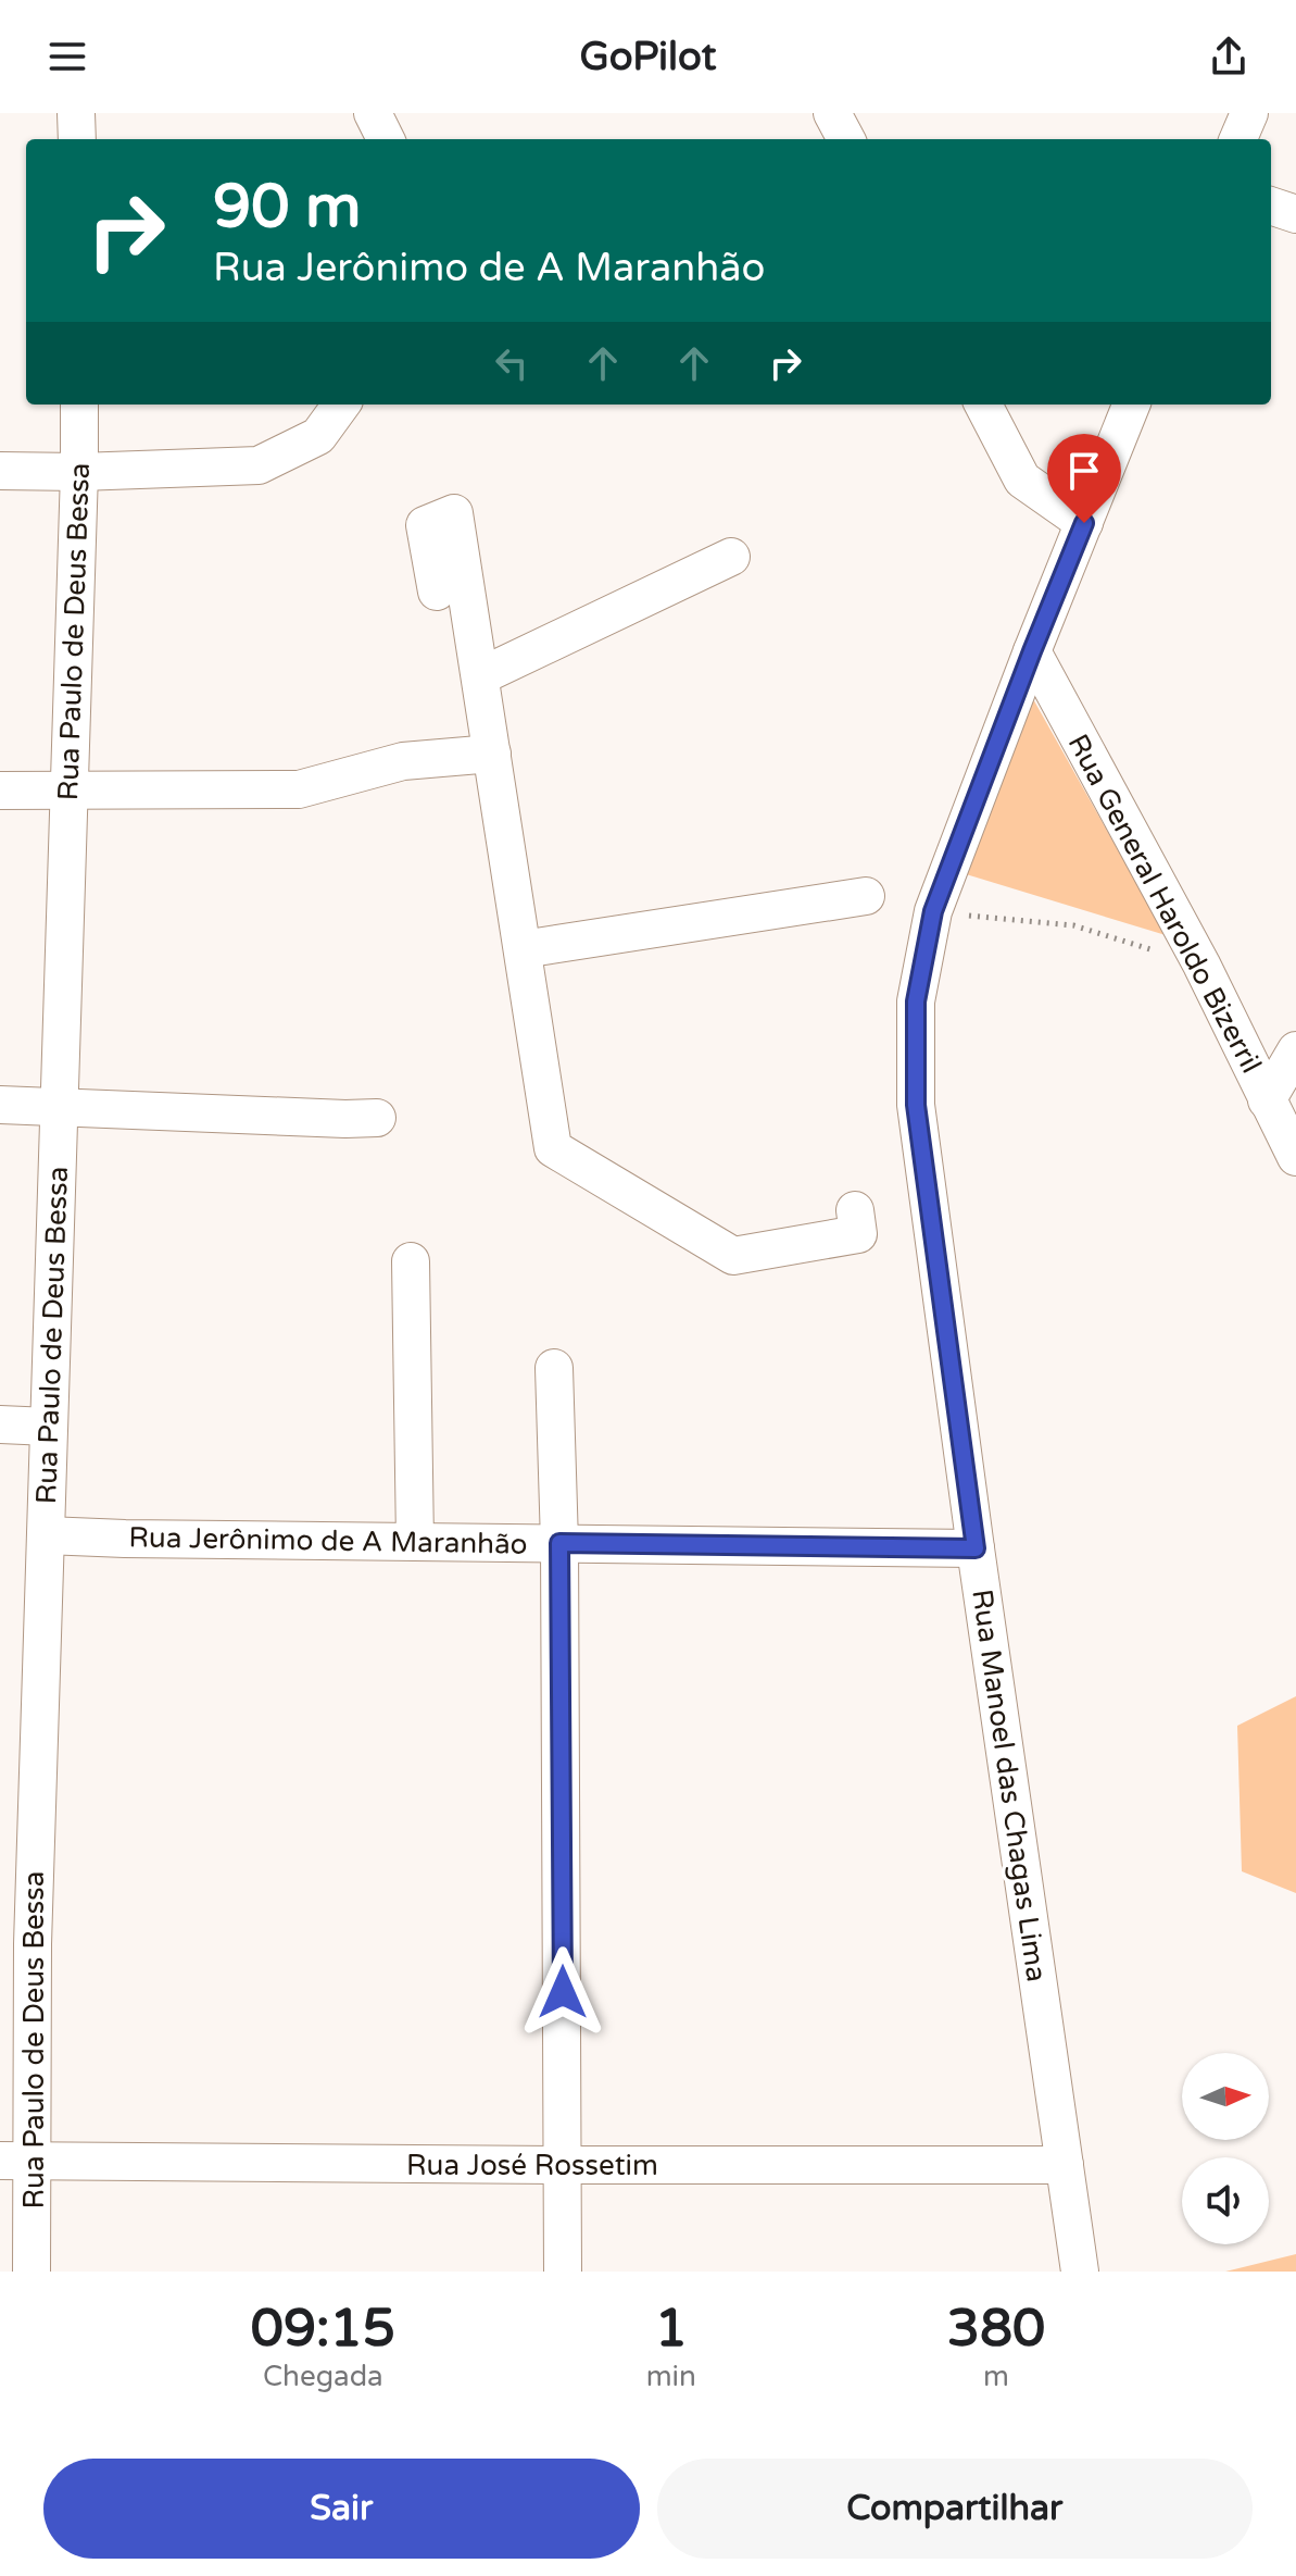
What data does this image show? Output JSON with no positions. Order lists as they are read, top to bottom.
{
  "streets": {
    "street": [
      "Rua Paulo de Deus Bessa",
      "Rua General Haroldo Bizerril",
      "Rua Jerônimo de A Maranhão",
      "Rua Manoel das Chagas Lima",
      "Rua José Rossetim"
    ]
  },
  "crossings": [
    ["Rua Paulo de Deus Bessa", "Rua Jerônimo de A Maranhão"],
    ["Rua Paulo de Deus Bessa", "Rua José Rossetim"],
    ["Rua General Haroldo Bizerril", "Rua Manoel das Chagas Lima"],
    ["Rua Jerônimo de A Maranhão", "Rua Manoel das Chagas Lima"],
    ["Rua Manoel das Chagas Lima", "Rua José Rossetim"]
  ],
  "north": "right",
  "page": {
    "header": "GoPilot",
    "turn": ["90 m", "Rua Jerônimo de A Maranhão"],
    "eta": [
      "09:15",
      "Chegada",
      "1",
      "min",
      "380",
      "m"
    ],
    "buttons": ["Sair", "Compartilhar"]
  }
}
